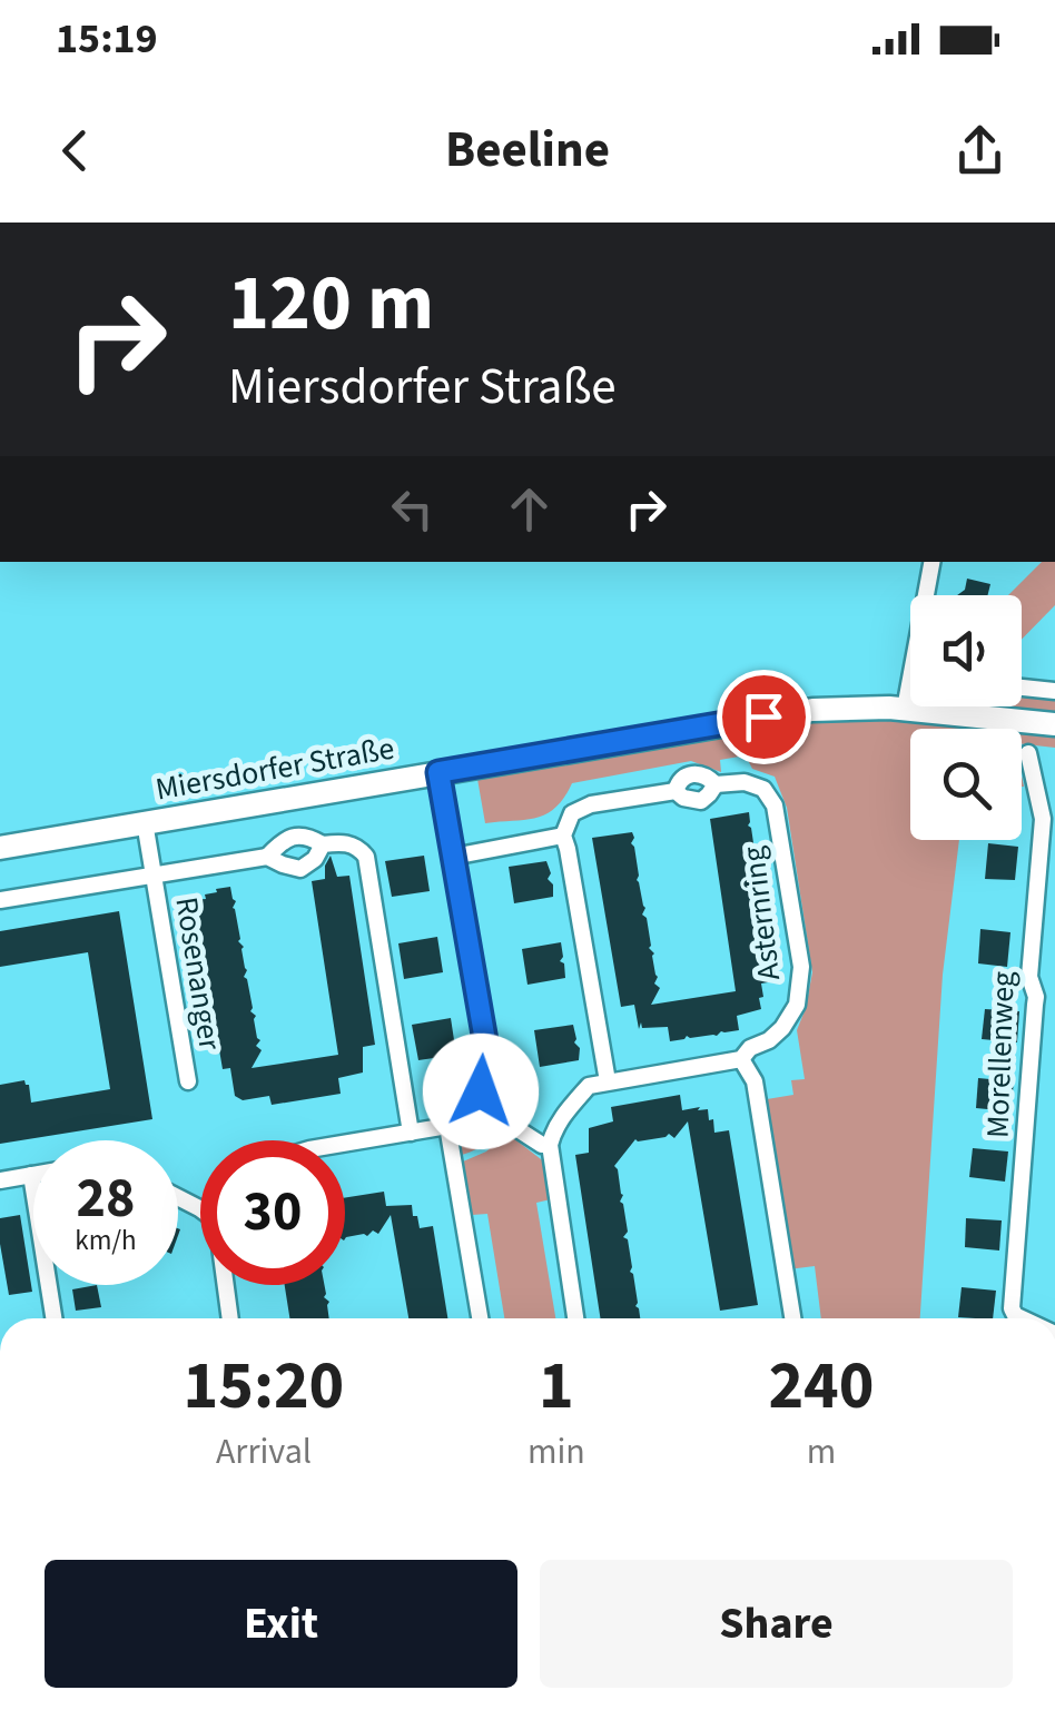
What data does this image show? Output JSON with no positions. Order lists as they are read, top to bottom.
{
  "streets": {
    "street": [
      "Miersdorfer Straße",
      "Asternring",
      "Rosenanger",
      "Morellenweg"
    ]
  },
  "crossings": [
    ["Miersdorfer Straße", "Rosenanger"]
  ],
  "page": {
    "status": "15:19",
    "header": "Beeline",
    "turn": ["120 m", "Miersdorfer Straße"],
    "speed": "28 km/h",
    "limit": "30",
    "eta": [
      "15:20",
      "Arrival",
      "1",
      "min",
      "240",
      "m"
    ],
    "buttons": ["Exit", "Share"]
  }
}
